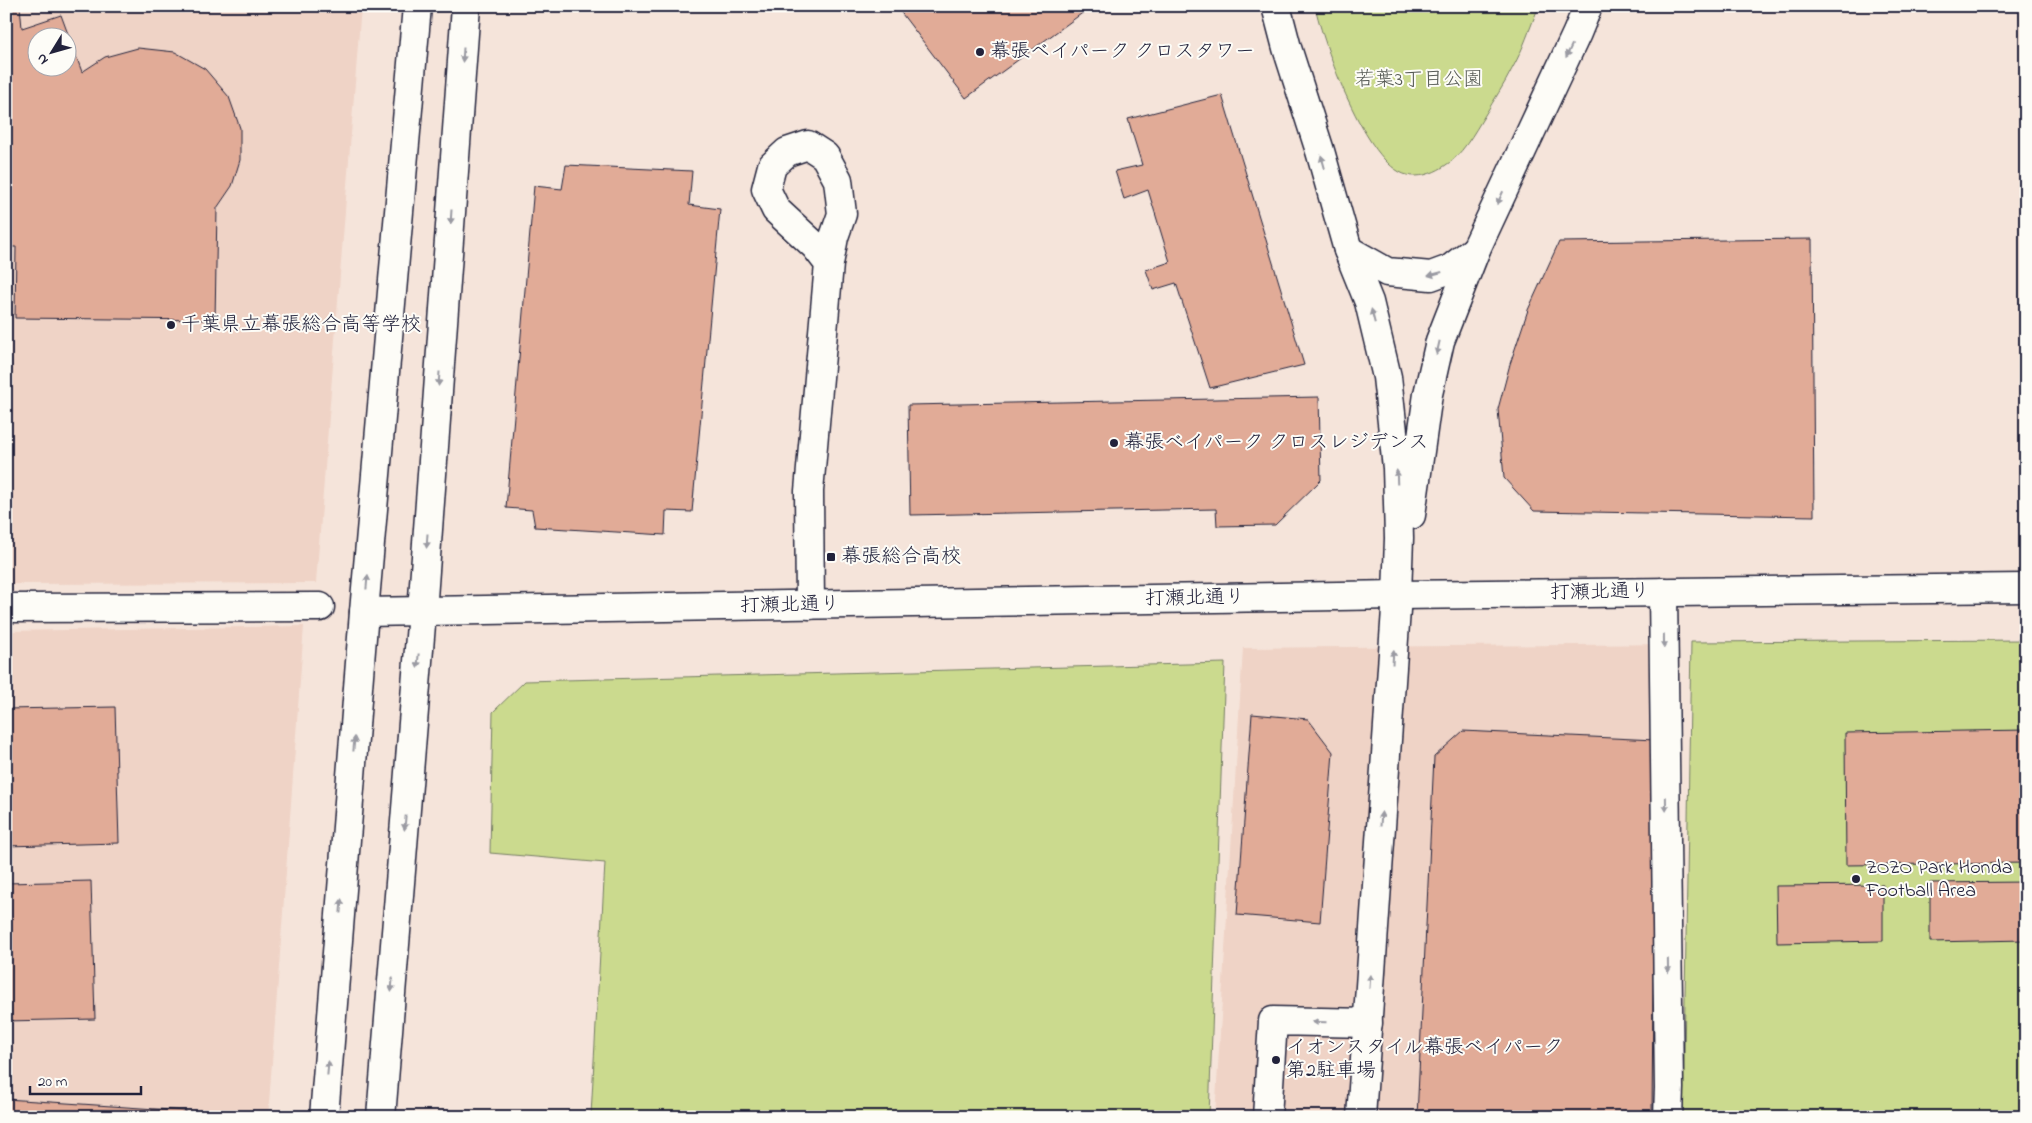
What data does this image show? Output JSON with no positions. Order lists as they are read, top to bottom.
{
  "streets": {
    "street": ["打瀬北通り"]
  },
  "parks": ["若葉3丁目公園"],
  "places": {
    "other": [
      "幕張ベイパーク クロスタワー",
      "千葉県立幕張総合高等学校",
      "幕張ベイパーク クロスレジデンス",
      "ZOZO Park Honda Football Area",
      "イオンスタイル幕張ベイパーク 第2駐車場"
    ],
    "transit": ["幕張総合高校"]
  },
  "scale_bar": "20 m",
  "north": "bottom left"
}
